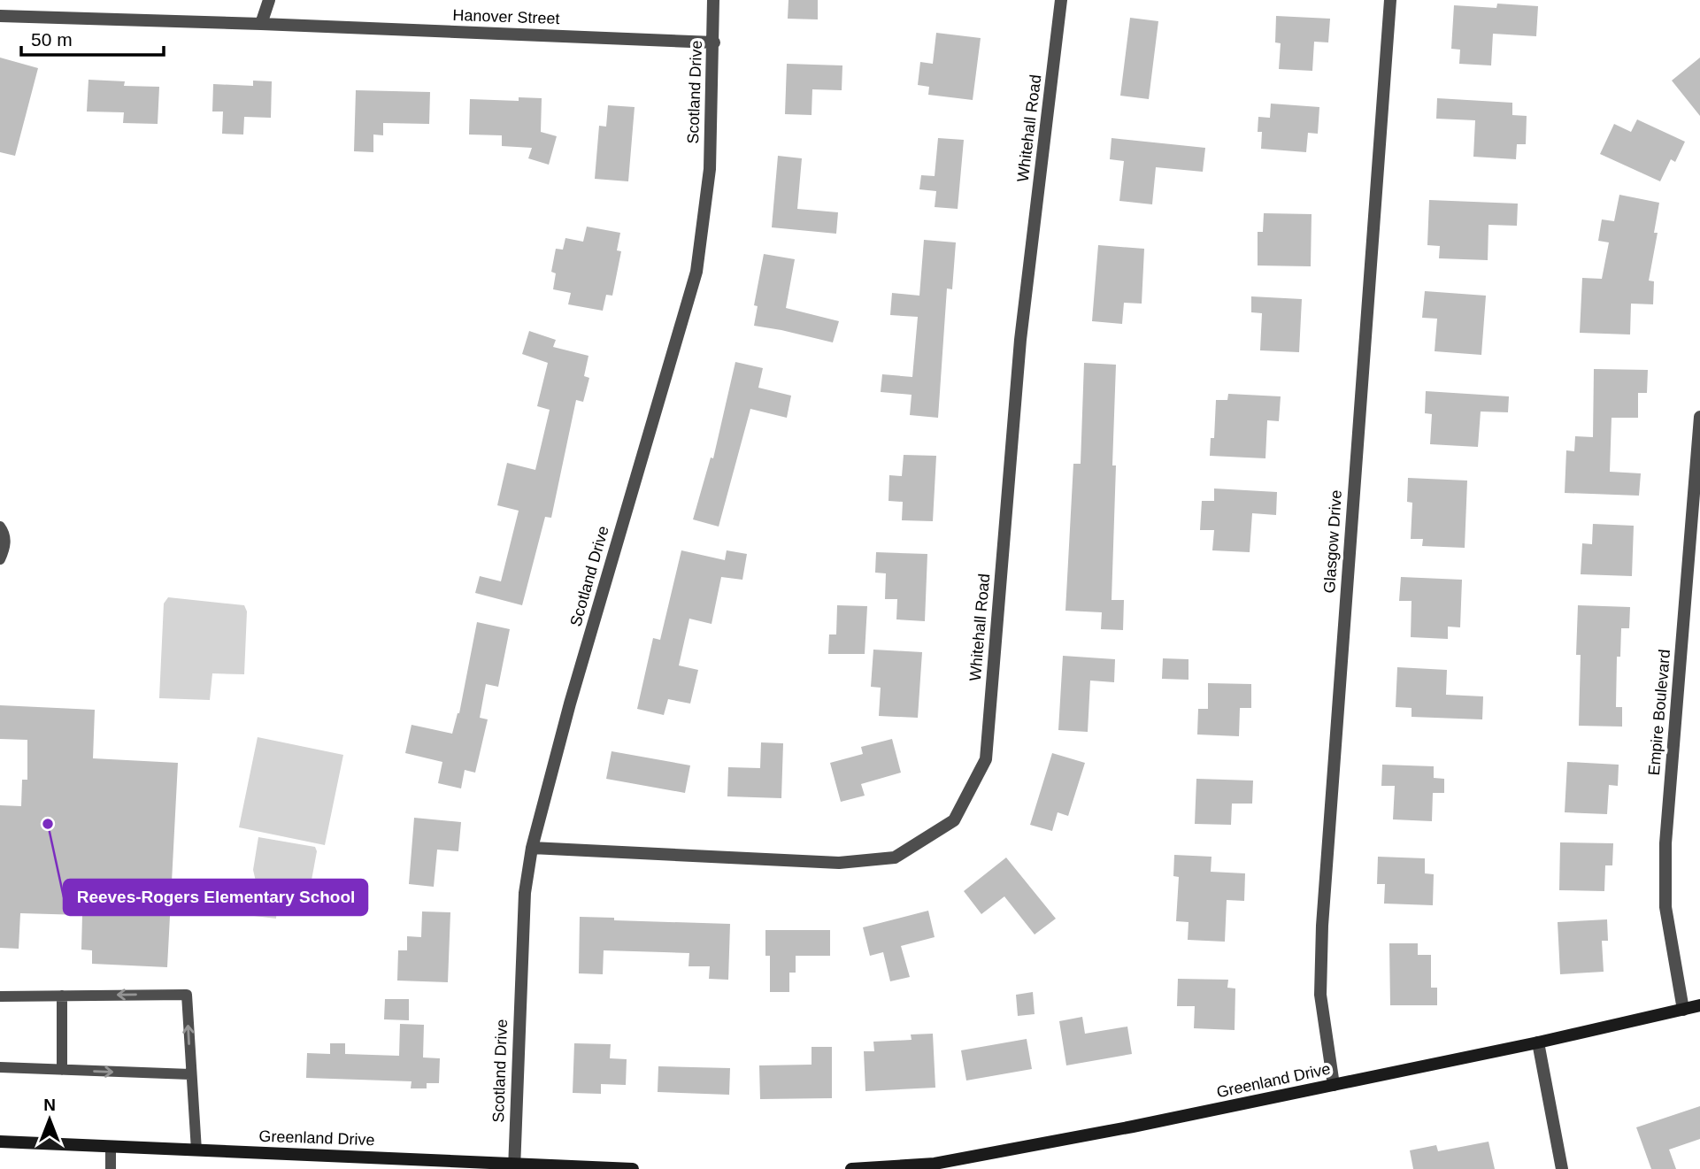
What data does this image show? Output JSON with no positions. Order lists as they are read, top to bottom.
{
  "streets": {
    "street": [
      "Hanover Street",
      "Scotland Drive",
      "Whitehall Road",
      "Glasgow Drive",
      "Empire Boulevard",
      "Greenland Drive"
    ]
  },
  "crossings": [
    ["Hanover Street", "Scotland Drive"],
    ["Scotland Drive", "Whitehall Road"],
    ["Scotland Drive", "Greenland Drive"],
    ["Glasgow Drive", "Greenland Drive"],
    ["Empire Boulevard", "Greenland Drive"]
  ],
  "places": ["Reeves-Rogers Elementary School"],
  "scale_bar": "50 m",
  "north": "top"
}
